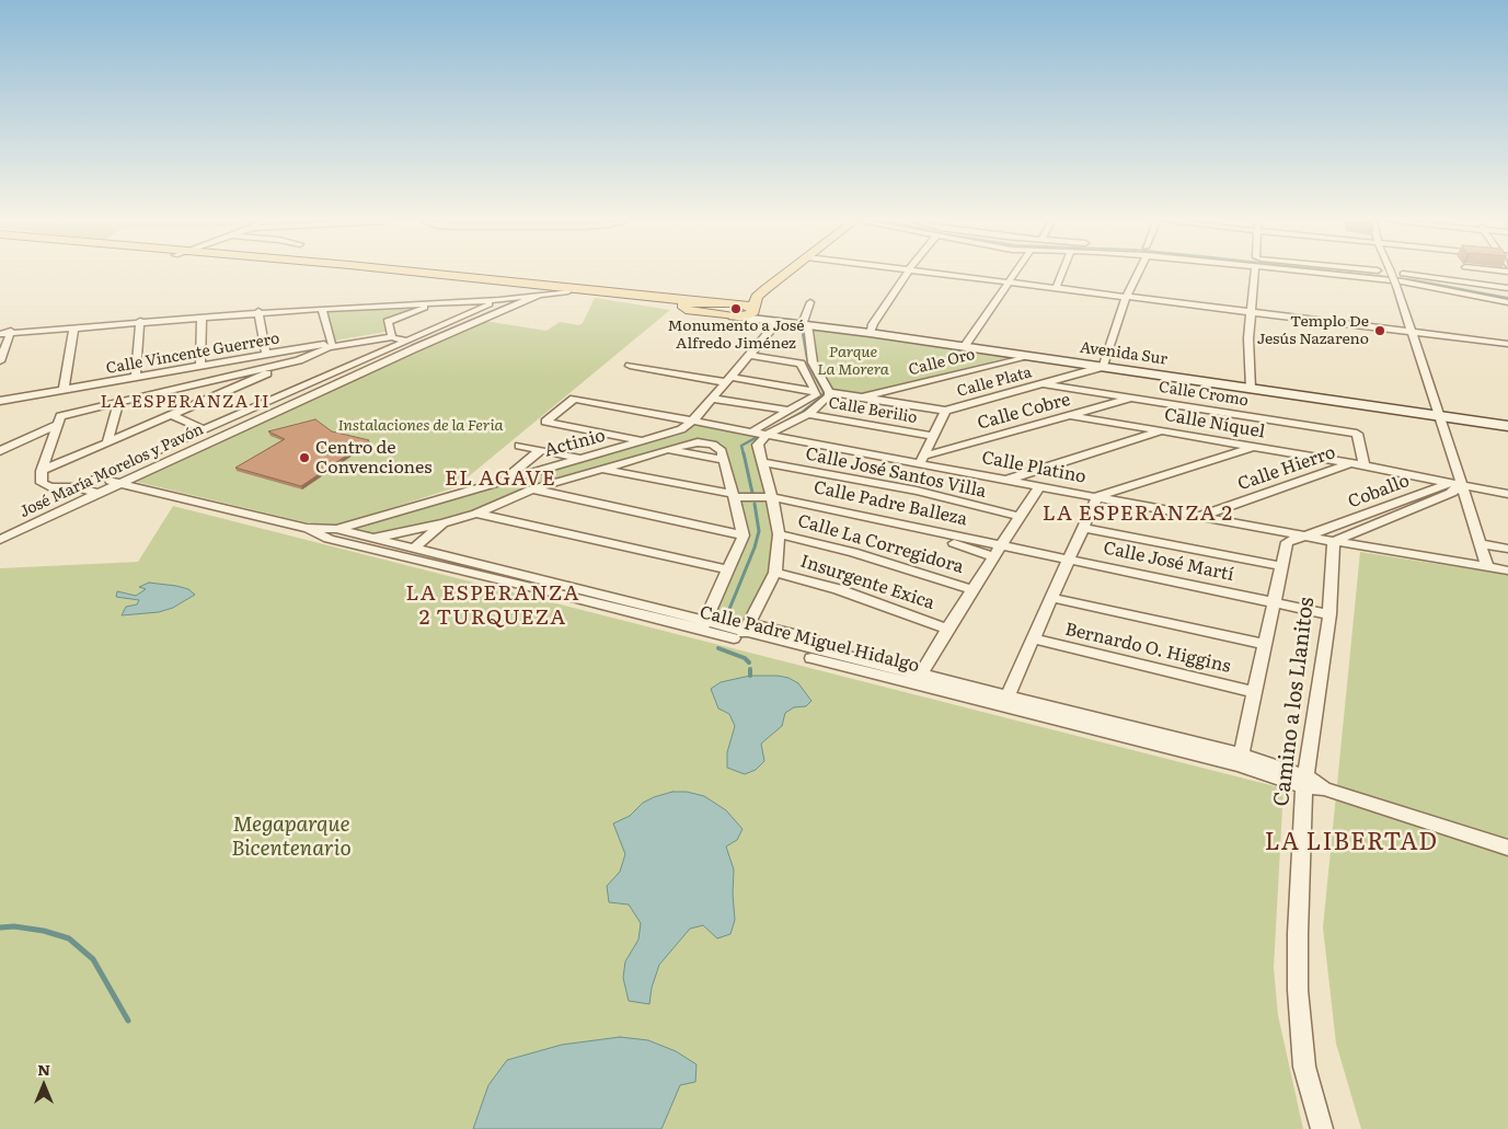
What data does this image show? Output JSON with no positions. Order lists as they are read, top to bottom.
{
  "streets": {
    "main road": ["Avenida Sur"],
    "street": [
      "Calle Vincente Guerrero",
      "Calle Oro",
      "Calle Plata",
      "Calle Cromo",
      "Calle Berilio",
      "Calle Cobre",
      "Calle Níquel",
      "Actinio",
      "Calle Platino",
      "Calle Hierro",
      "José María Morelos y Pavón",
      "Calle José Santos Villa",
      "Coballo",
      "Calle Padre Balleza",
      "Calle La Corregidora",
      "Calle José Martí",
      "Insurgente Exica",
      "Calle Padre Miguel Hidalgo",
      "Bernardo O. Higgins",
      "Camino a los Llanitos"
    ]
  },
  "crossings": [
    ["Avenida Sur", "Calle Oro"],
    ["Avenida Sur", "Calle Plata"],
    ["Avenida Sur", "Actinio"],
    ["Calle Plata", "Calle Cromo"],
    ["Calle Plata", "Calle Berilio"],
    ["Calle Plata", "Calle Cobre"],
    ["Calle Plata", "Calle Platino"],
    ["Calle Cromo", "Calle Cobre"],
    ["Calle Cromo", "Calle Níquel"],
    ["Calle Cobre", "Calle Níquel"],
    ["Calle Cobre", "Calle Platino"],
    ["Calle Níquel", "Calle Hierro"],
    ["Calle Níquel", "Coballo"],
    ["Actinio", "Calle Platino"],
    ["Actinio", "Calle Padre Miguel Hidalgo"],
    ["Calle Platino", "Calle Hierro"],
    ["Calle Platino", "Coballo"],
    ["Calle Platino", "Camino a los Llanitos"],
    ["José María Morelos y Pavón", "Calle Padre Miguel Hidalgo"],
    ["Coballo", "Camino a los Llanitos"],
    ["Calle Padre Balleza", "Calle José Martí"],
    ["Calle José Martí", "Camino a los Llanitos"],
    ["Calle Padre Miguel Hidalgo", "Camino a los Llanitos"]
  ],
  "districts": [
    "LA ESPERANZA II",
    "EL AGAVE",
    "LA ESPERANZA 2",
    "LA ESPERANZA 2 TURQUEZA",
    "LA LIBERTAD"
  ],
  "parks": ["Parque La Morera", "Instalaciones de la Feria", "Megaparque Bicentenario"],
  "places": ["Monumento a José Alfredo Jiménez", "Templo De Jesús Nazareno", "Centro de Convenciones"],
  "north": "top"
}
